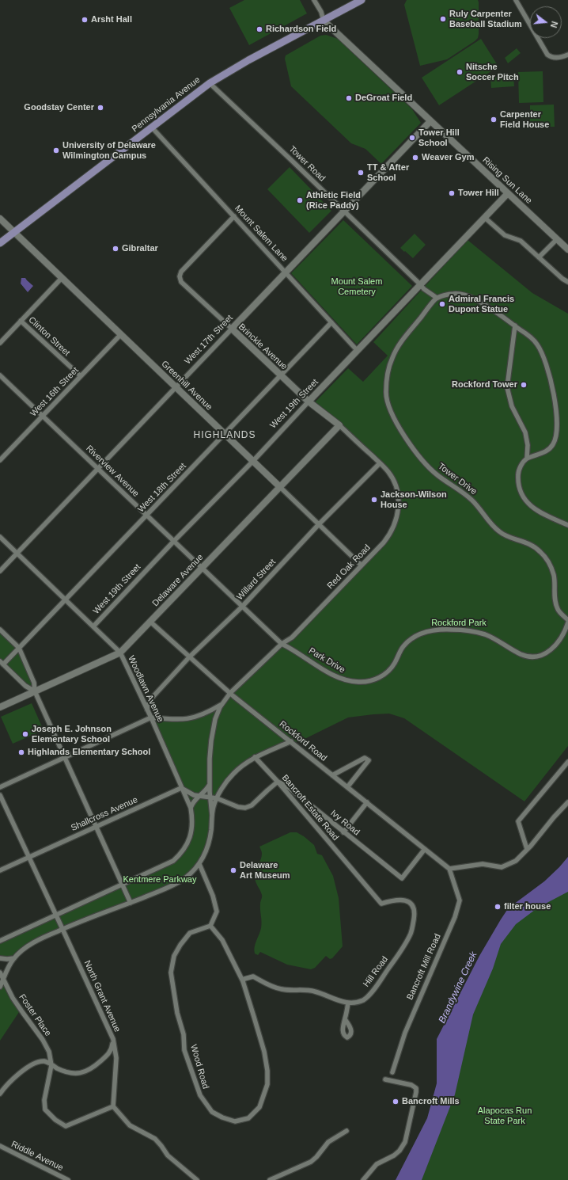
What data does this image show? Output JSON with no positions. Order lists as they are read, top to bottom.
{
  "streets": {
    "main road": ["Pennsylvania Avenue"],
    "street": [
      "Tower Road",
      "Rising Sun Lane",
      "Mount Salem Lane",
      "Clinton Street",
      "West 17th Street",
      "Brinckle Avenue",
      "Greenhill Avenue",
      "West 16th Street",
      "West 19th Street",
      "Riverview Avenue",
      "Tower Drive",
      "West 18th Street",
      "Red Oak Road",
      "Willard Street",
      "Delaware Avenue",
      "Park Drive",
      "Woodlawn Avenue",
      "Rockford Road",
      "Bancroft Estate Road",
      "Shallcross Avenue",
      "Ivy Road",
      "Bancroft Mill Road",
      "Hill Road",
      "North Grant Avenue",
      "Foster Place",
      "Wood Road",
      "Riddle Avenue"
    ]
  },
  "crossings": [
    ["Pennsylvania Avenue", "Tower Road"],
    ["Pennsylvania Avenue", "Rising Sun Lane"],
    ["Pennsylvania Avenue", "Mount Salem Lane"],
    ["Pennsylvania Avenue", "Greenhill Avenue"],
    ["Tower Road", "West 17th Street"],
    ["Tower Road", "West 19th Street"],
    ["Rising Sun Lane", "West 17th Street"],
    ["Rising Sun Lane", "West 19th Street"],
    ["Mount Salem Lane", "West 17th Street"],
    ["Mount Salem Lane", "Brinckle Avenue"],
    ["Mount Salem Lane", "West 19th Street"],
    ["Mount Salem Lane", "West 18th Street"],
    ["Clinton Street", "West 16th Street"],
    ["West 17th Street", "Brinckle Avenue"],
    ["West 17th Street", "Greenhill Avenue"],
    ["West 17th Street", "Riverview Avenue"],
    ["West 17th Street", "Woodlawn Avenue"],
    ["Brinckle Avenue", "West 19th Street"],
    ["Brinckle Avenue", "West 18th Street"],
    ["Brinckle Avenue", "Red Oak Road"],
    ["Brinckle Avenue", "Delaware Avenue"],
    ["Greenhill Avenue", "West 16th Street"],
    ["Greenhill Avenue", "West 19th Street"],
    ["Greenhill Avenue", "West 18th Street"],
    ["Greenhill Avenue", "Red Oak Road"],
    ["Greenhill Avenue", "Willard Street"],
    ["Greenhill Avenue", "Delaware Avenue"],
    ["West 16th Street", "Riverview Avenue"],
    ["West 19th Street", "Riverview Avenue"],
    ["West 19th Street", "Woodlawn Avenue"],
    ["Riverview Avenue", "West 18th Street"],
    ["Riverview Avenue", "Red Oak Road"],
    ["Riverview Avenue", "Willard Street"],
    ["Riverview Avenue", "Delaware Avenue"],
    ["Riverview Avenue", "Park Drive"],
    ["West 18th Street", "Woodlawn Avenue"],
    ["Red Oak Road", "Willard Street"],
    ["Red Oak Road", "Delaware Avenue"],
    ["Red Oak Road", "Park Drive"],
    ["Red Oak Road", "Woodlawn Avenue"],
    ["Red Oak Road", "Rockford Road"],
    ["Willard Street", "Woodlawn Avenue"],
    ["Willard Street", "Rockford Road"],
    ["Delaware Avenue", "Woodlawn Avenue"],
    ["Delaware Avenue", "Rockford Road"],
    ["Woodlawn Avenue", "Shallcross Avenue"],
    ["Rockford Road", "Ivy Road"],
    ["Rockford Road", "Bancroft Mill Road"],
    ["Bancroft Estate Road", "Ivy Road"],
    ["Bancroft Estate Road", "Hill Road"],
    ["Shallcross Avenue", "North Grant Avenue"],
    ["Hill Road", "Wood Road"],
    ["North Grant Avenue", "Foster Place"]
  ],
  "districts": ["HIGHLANDS"],
  "water": ["Brandywine Creek"],
  "parks": [
    "Mount Salem Cemetery",
    "Rockford Park",
    "Kentmere Parkway",
    "Alapocas Run State Park"
  ],
  "places": [
    "Ruly Carpenter Baseball Stadium",
    "Arsht Hall",
    "Richardson Field",
    "Nitsche Soccer Pitch",
    "DeGroat Field",
    "Goodstay Center",
    "Carpenter Field House",
    "Tower Hill School",
    "University of Delaware Wilmington Campus",
    "Weaver Gym",
    "TT & After School",
    "Tower Hill",
    "Athletic Field (Rice Paddy)",
    "Gibraltar",
    "Admiral Francis Dupont Statue",
    "Rockford Tower",
    "Jackson-Wilson House",
    "Joseph E. Johnson Elementary School",
    "Highlands Elementary School",
    "Delaware Art Museum",
    "filter house",
    "Bancroft Mills"
  ],
  "north": "right"
}
